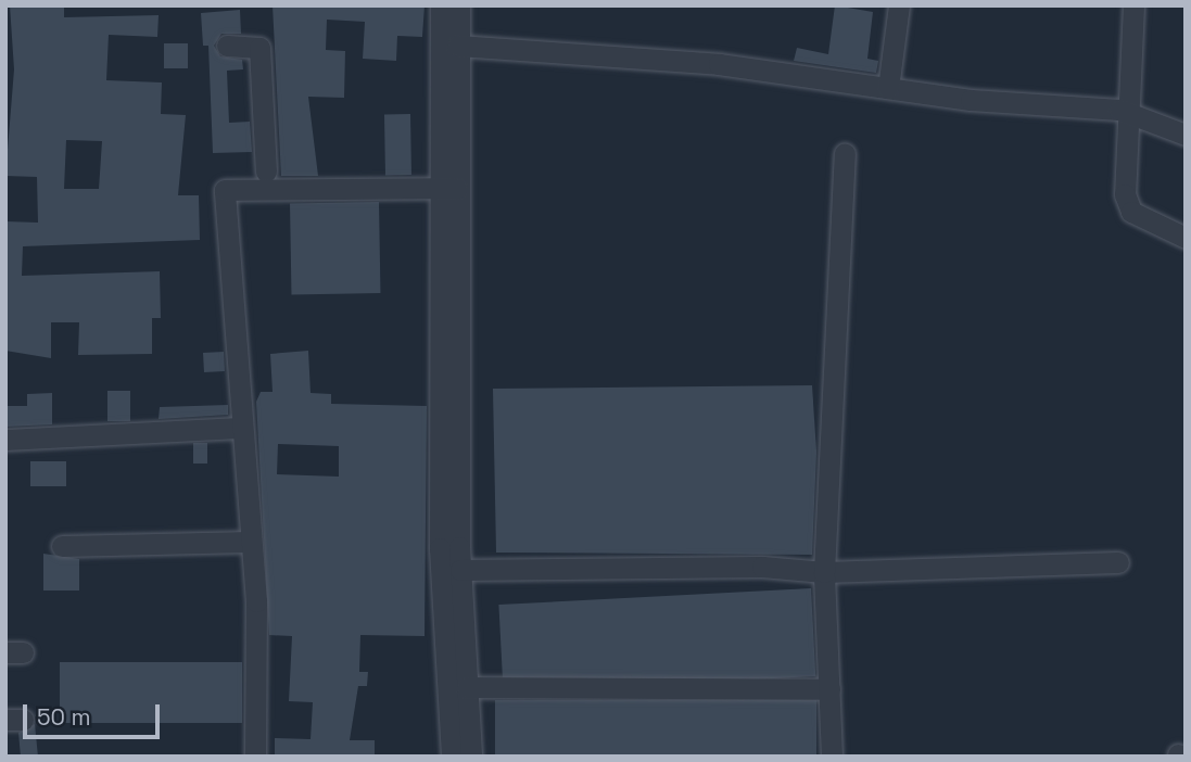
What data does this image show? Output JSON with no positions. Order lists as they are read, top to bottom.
{
  "scale_bar": "50 m"
}
